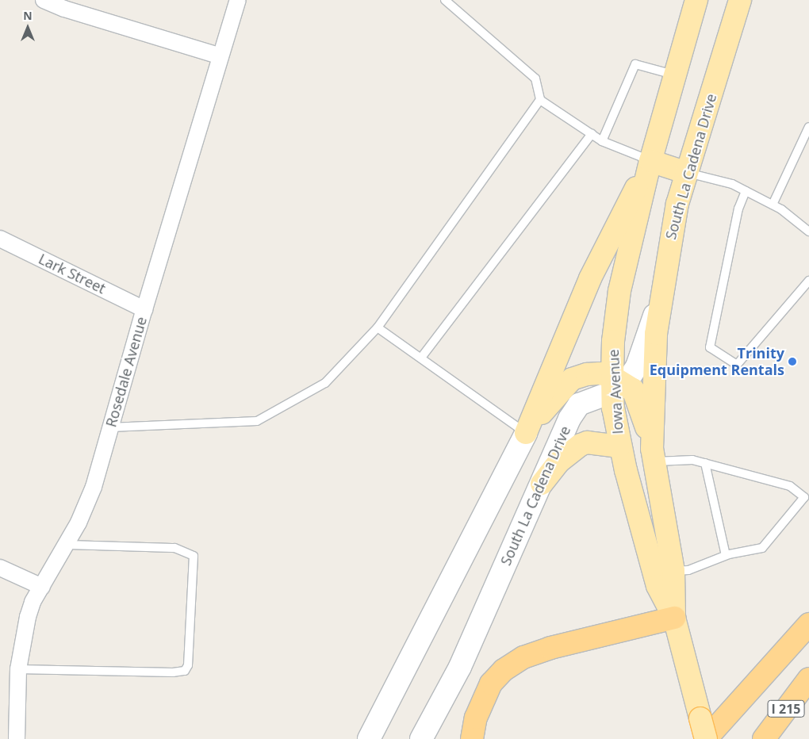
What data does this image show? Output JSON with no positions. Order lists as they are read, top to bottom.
{
  "streets": {
    "highway": ["I 215"],
    "main road": ["South La Cadena Drive", "Iowa Avenue"],
    "street": ["Lark Street", "Rosedale Avenue"]
  },
  "crossings": [
    ["South La Cadena Drive", "Iowa Avenue"],
    ["Lark Street", "Rosedale Avenue"]
  ],
  "places": ["Trinity Equipment Rentals"],
  "north": "top"
}
